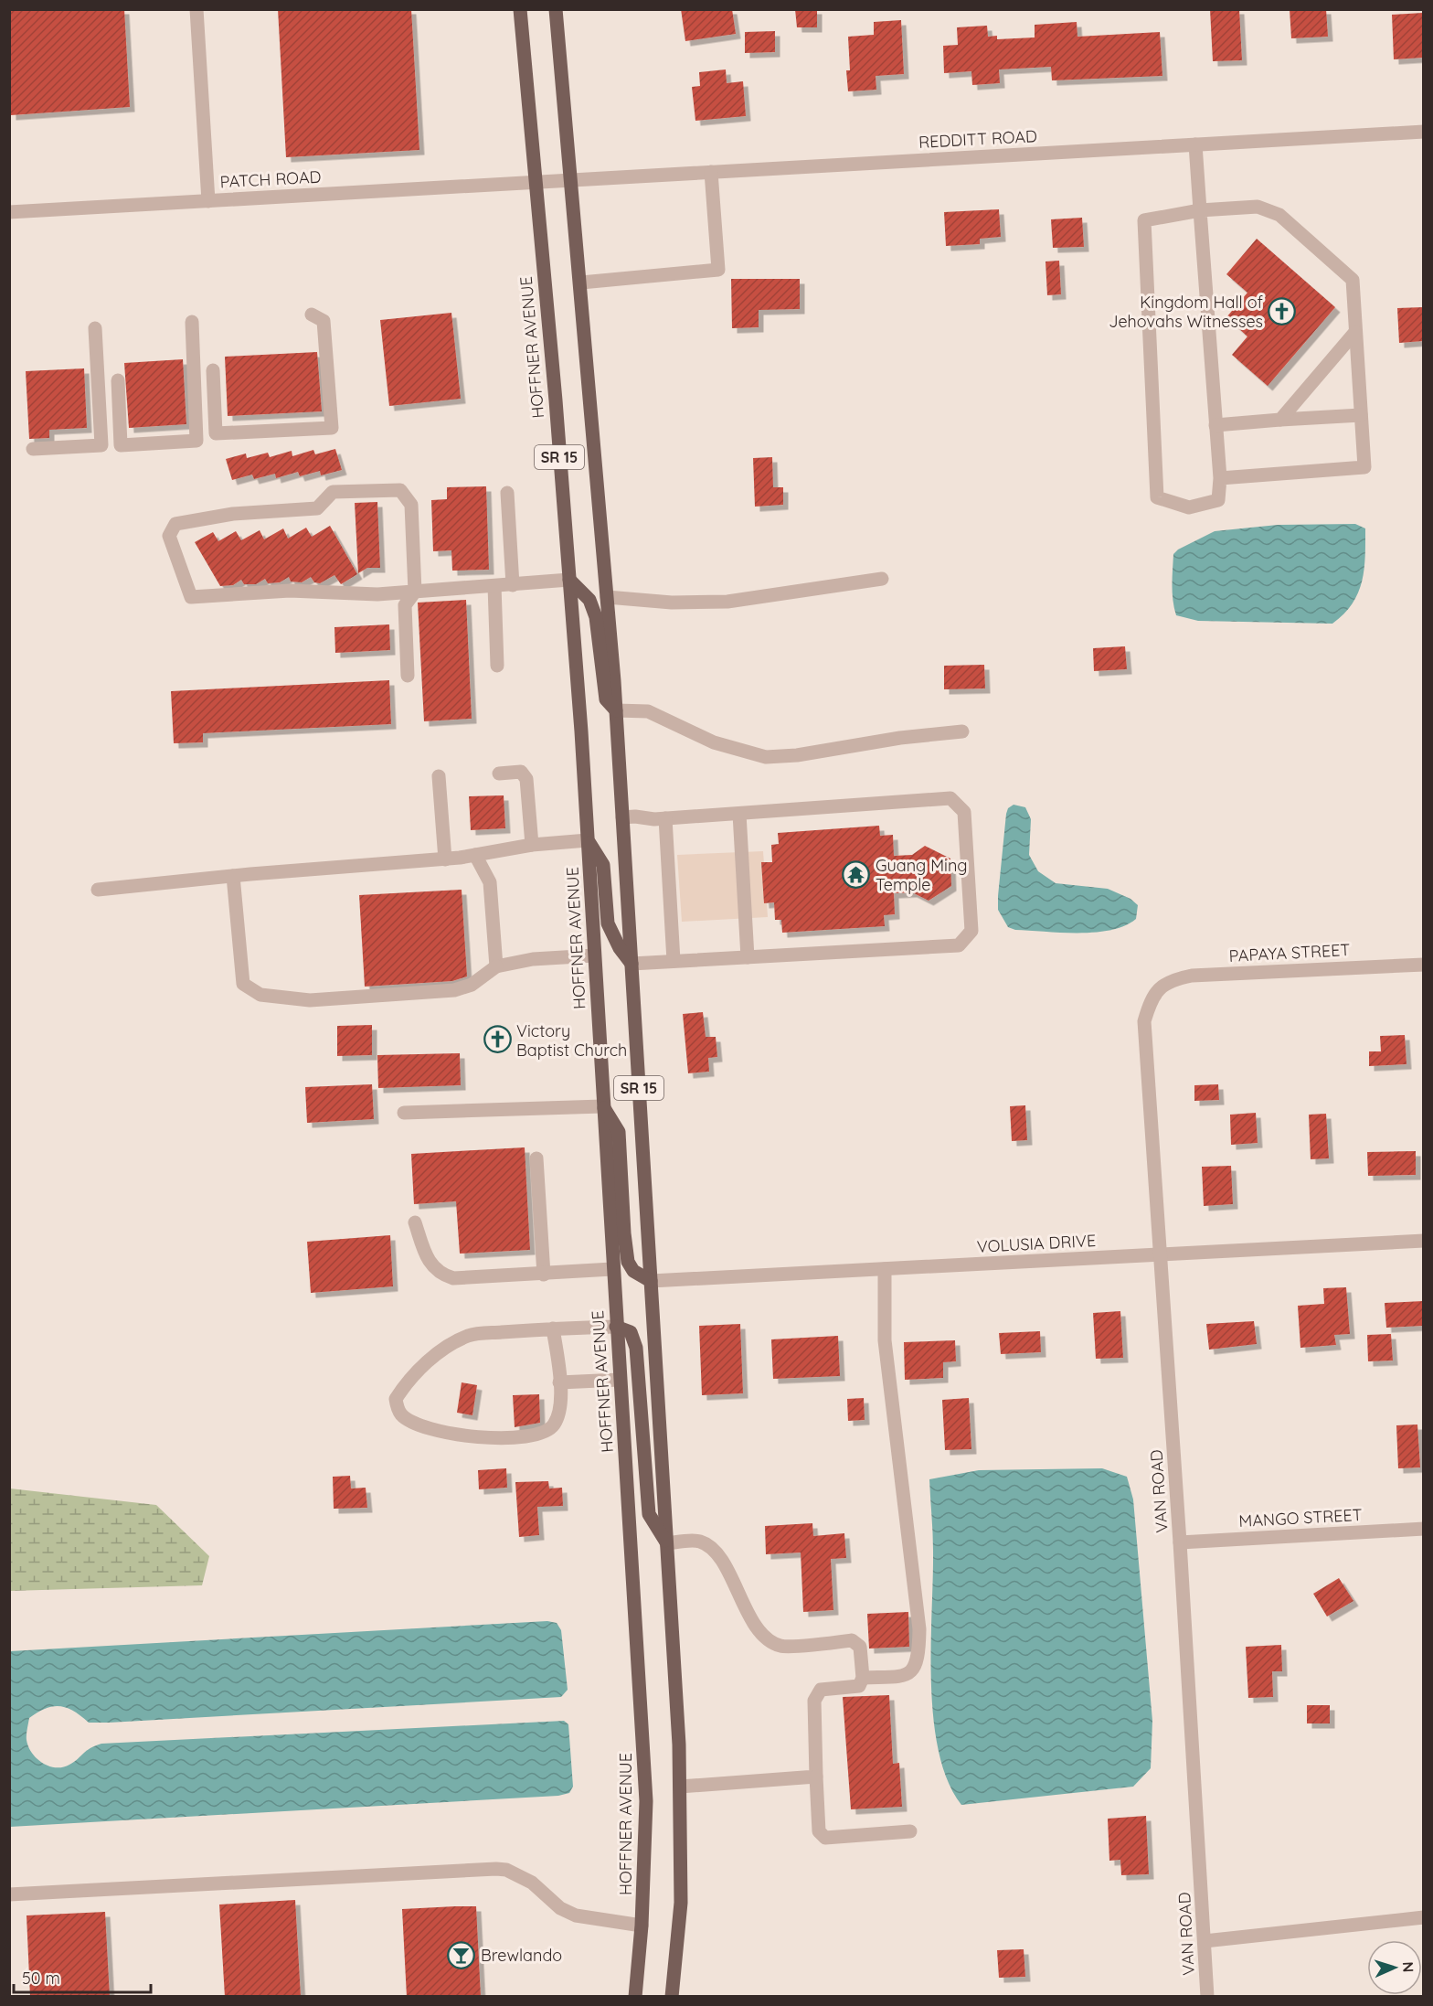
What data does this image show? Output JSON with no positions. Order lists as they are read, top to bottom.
{
  "streets": {
    "main road": ["HOFFNER AVENUE", "SR 15"],
    "street": [
      "REDDITT ROAD",
      "PATCH ROAD",
      "PAPAYA STREET",
      "VOLUSIA DRIVE",
      "VAN ROAD",
      "MANGO STREET"
    ]
  },
  "crossings": [
    ["REDDITT ROAD", "PATCH ROAD"],
    ["REDDITT ROAD", "HOFFNER AVENUE"],
    ["REDDITT ROAD", "SR 15"],
    ["PATCH ROAD", "HOFFNER AVENUE"],
    ["SR 15", "VOLUSIA DRIVE"],
    ["PAPAYA STREET", "VAN ROAD"],
    ["VOLUSIA DRIVE", "VAN ROAD"],
    ["VAN ROAD", "MANGO STREET"]
  ],
  "places": {
    "church": ["Kingdom Hall of Jehovahs Witnesses", "Victory Baptist Church"],
    "temple": ["Guang Ming Temple"],
    "bar": ["Brewlando"]
  },
  "scale_bar": "50 m",
  "north": "right"
}
